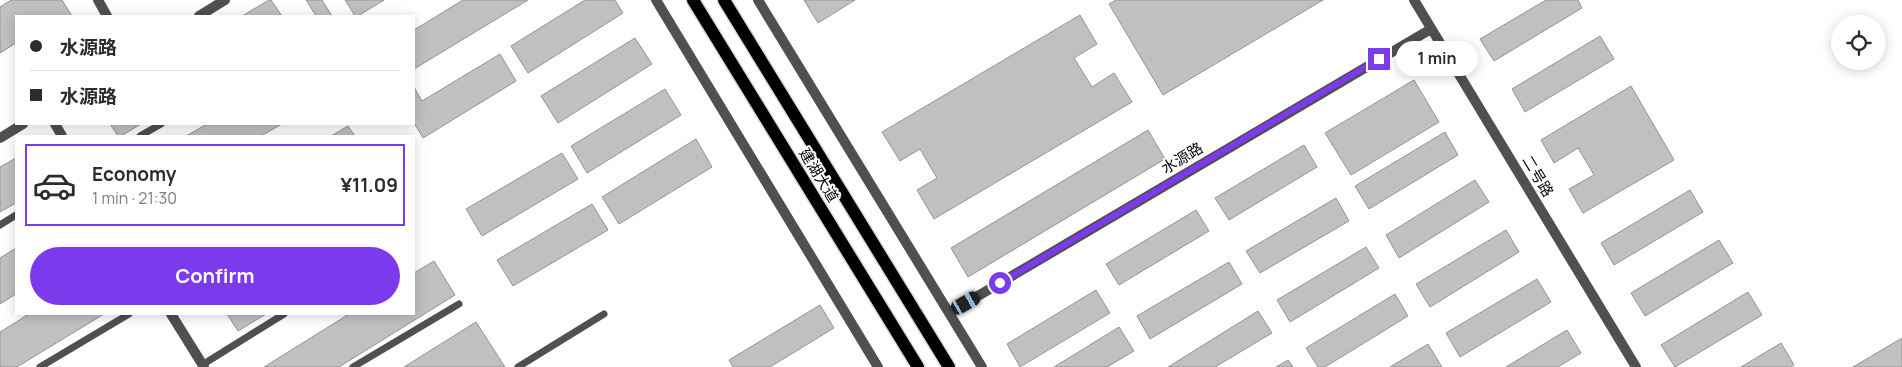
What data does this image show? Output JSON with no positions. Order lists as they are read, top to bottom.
{
  "streets": {
    "main road": ["建湖大道"],
    "street": ["水源路", "二号路"]
  },
  "crossings": [
    ["水源路", "二号路"]
  ],
  "page": {
    "banner": ["水源路", "水源路"],
    "bubble": "1 min",
    "list": [
      {
        "name": "Economy",
        "note": "1 min · 21:30",
        "value": "¥11.09"
      }
    ],
    "buttons": "Confirm"
  }
}
